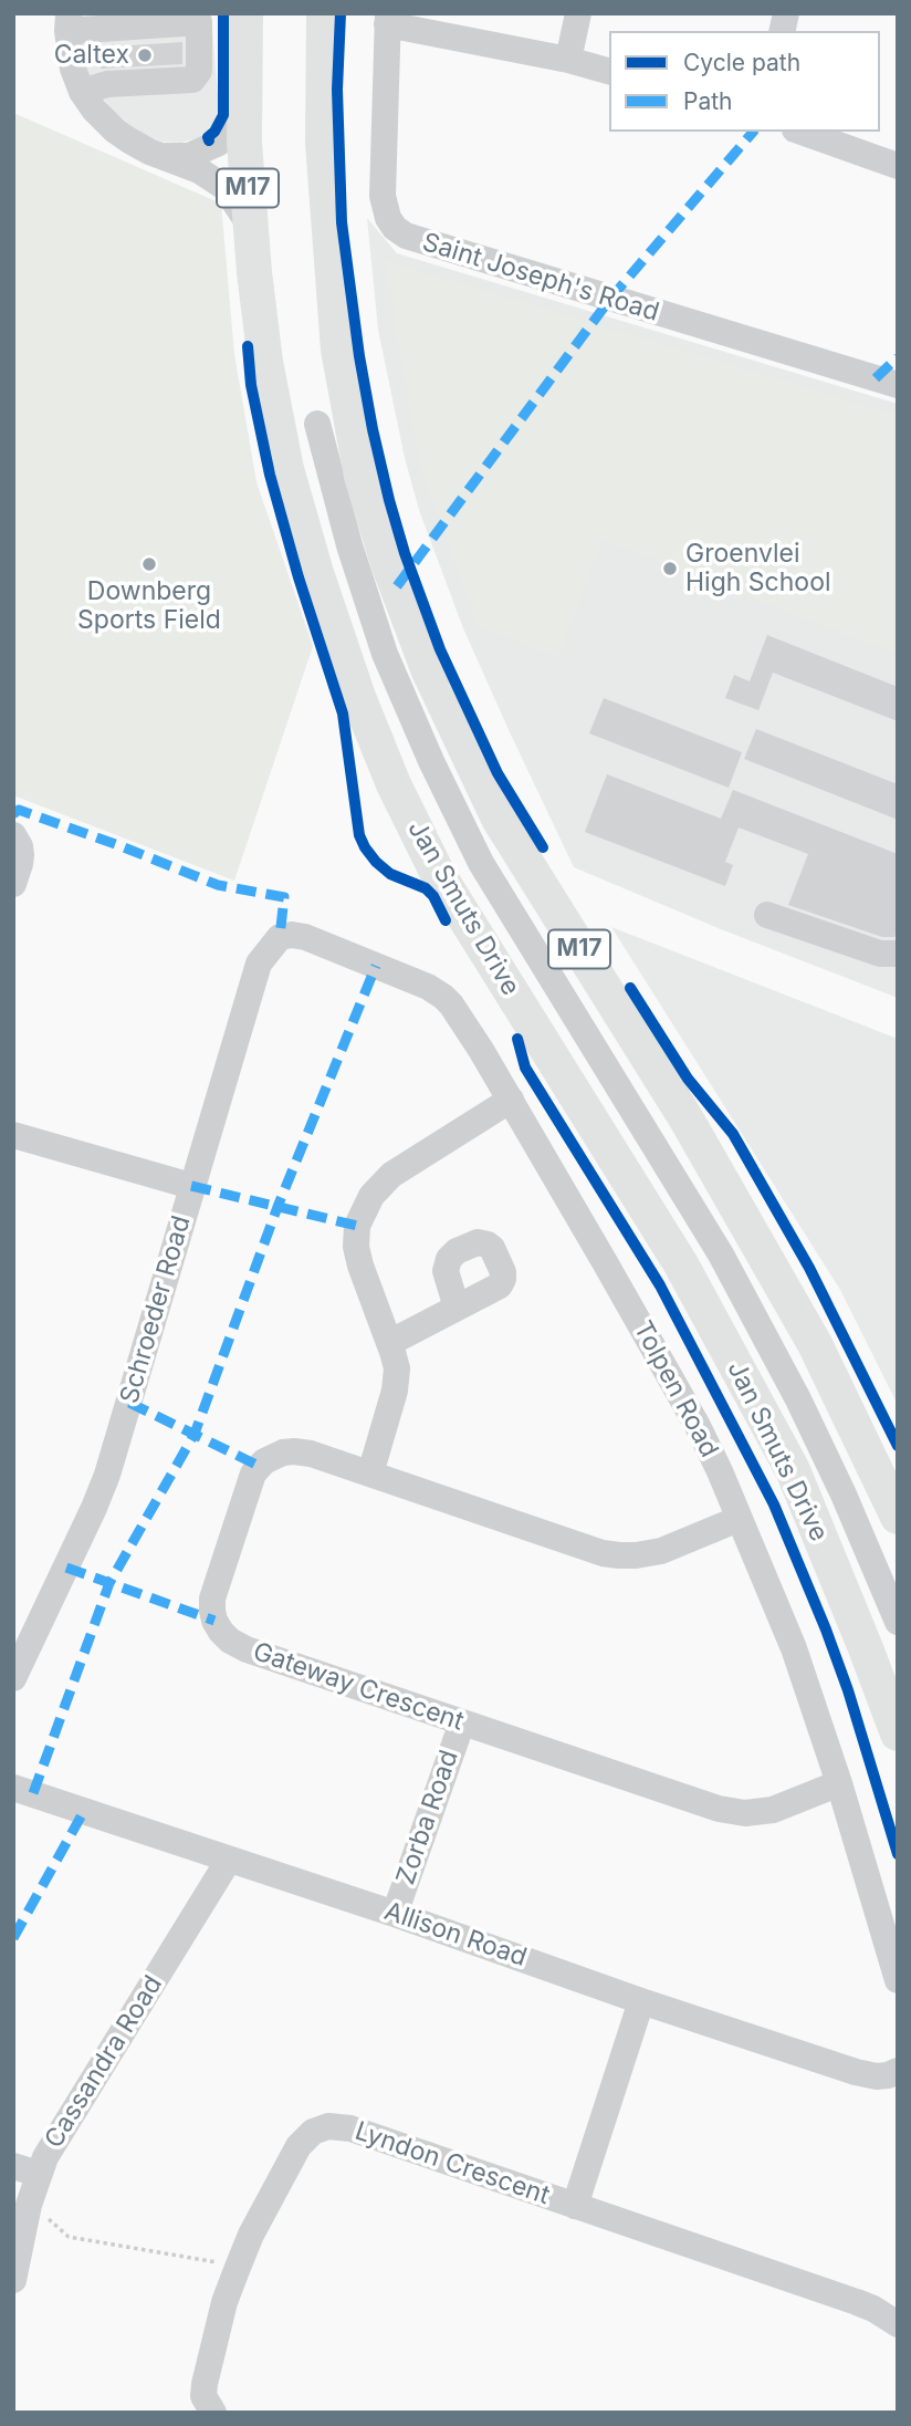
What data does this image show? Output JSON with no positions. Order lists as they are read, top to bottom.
{
  "streets": {
    "main road": ["M17", "Jan Smuts Drive"],
    "street": [
      "Saint Joseph's Road",
      "Schroeder Road",
      "Tolpen Road",
      "Gateway Crescent",
      "Zorba Road",
      "Allison Road",
      "Cassandra Road",
      "Lyndon Crescent"
    ]
  },
  "crossings": [
    ["Schroeder Road", "Tolpen Road"],
    ["Tolpen Road", "Gateway Crescent"],
    ["Gateway Crescent", "Zorba Road"],
    ["Zorba Road", "Allison Road"],
    ["Allison Road", "Cassandra Road"],
    ["Allison Road", "Lyndon Crescent"]
  ],
  "places": ["Caltex", "Downberg Sports Field", "Groenvlei High School"],
  "legend": ["Cycle path", "Path"]
}
